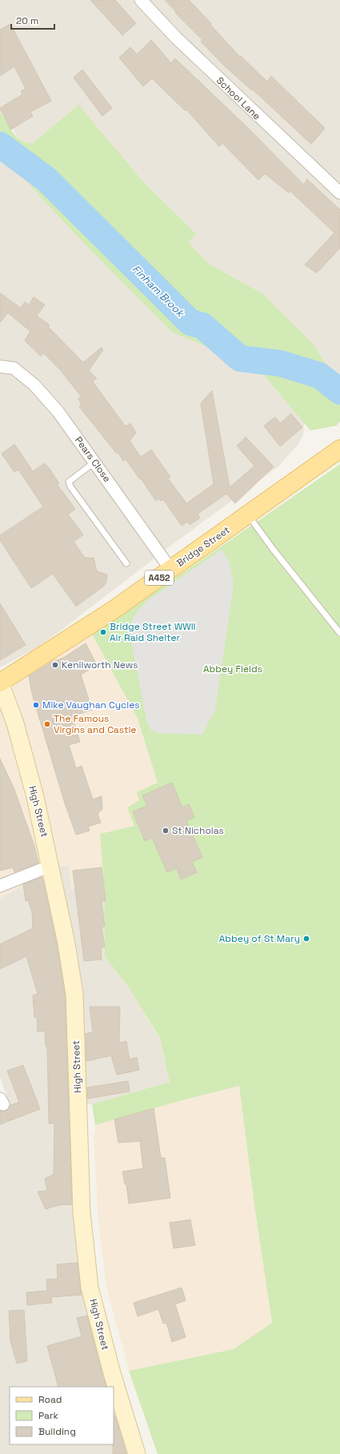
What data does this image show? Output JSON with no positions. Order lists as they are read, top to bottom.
{
  "streets": {
    "main road": ["Bridge Street", "A452"],
    "street": ["School Lane", "Pears Close", "High Street"]
  },
  "crossings": [
    ["Pears Close", "Bridge Street"],
    ["Bridge Street", "High Street"]
  ],
  "water": ["Finham Brook"],
  "parks": ["Abbey Fields"],
  "places": [
    "Bridge Street WWII Air Raid Shelter",
    "Kenilworth News",
    "Mike Vaughan Cycles",
    "The Famous Virgins and Castle",
    "St Nicholas",
    "Abbey of St Mary"
  ],
  "legend": ["Road", "Park", "Building"],
  "scale_bar": "20 m"
}
